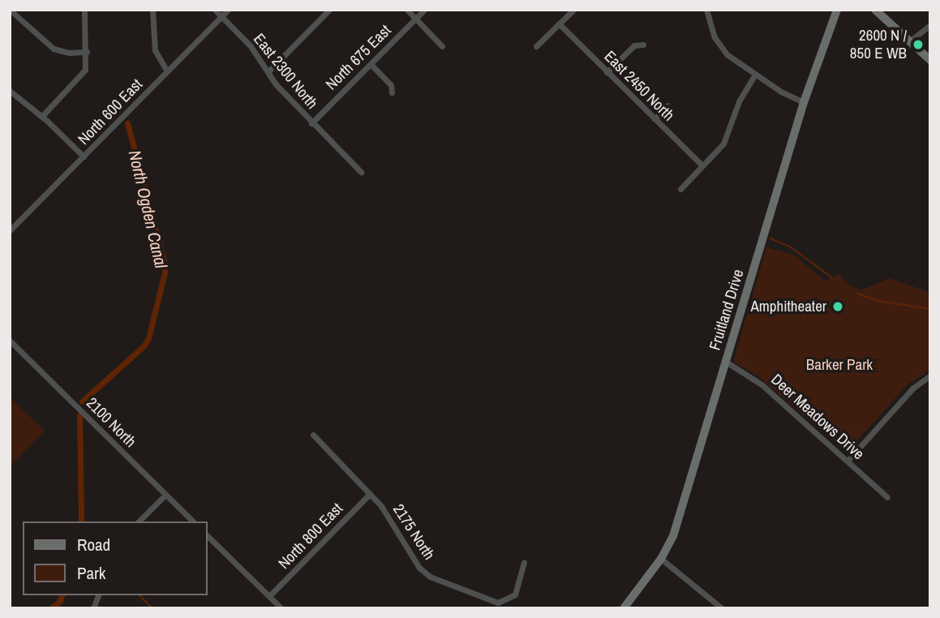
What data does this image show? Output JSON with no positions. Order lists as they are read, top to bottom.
{
  "streets": {
    "street": [
      "North 675 East",
      "East 2300 North",
      "East 2450 North",
      "North 600 East",
      "Fruitland Drive",
      "Deer Meadows Drive",
      "2100 North",
      "2175 North",
      "North 800 East"
    ]
  },
  "crossings": [
    ["North 675 East", "East 2300 North"],
    ["East 2300 North", "North 600 East"],
    ["Fruitland Drive", "Deer Meadows Drive"],
    ["2175 North", "North 800 East"]
  ],
  "water": ["North Ogden Canal"],
  "parks": ["Barker Park"],
  "places": ["2600 N / 850 E WB", "Amphitheater"],
  "legend": ["Road", "Park"]
}
